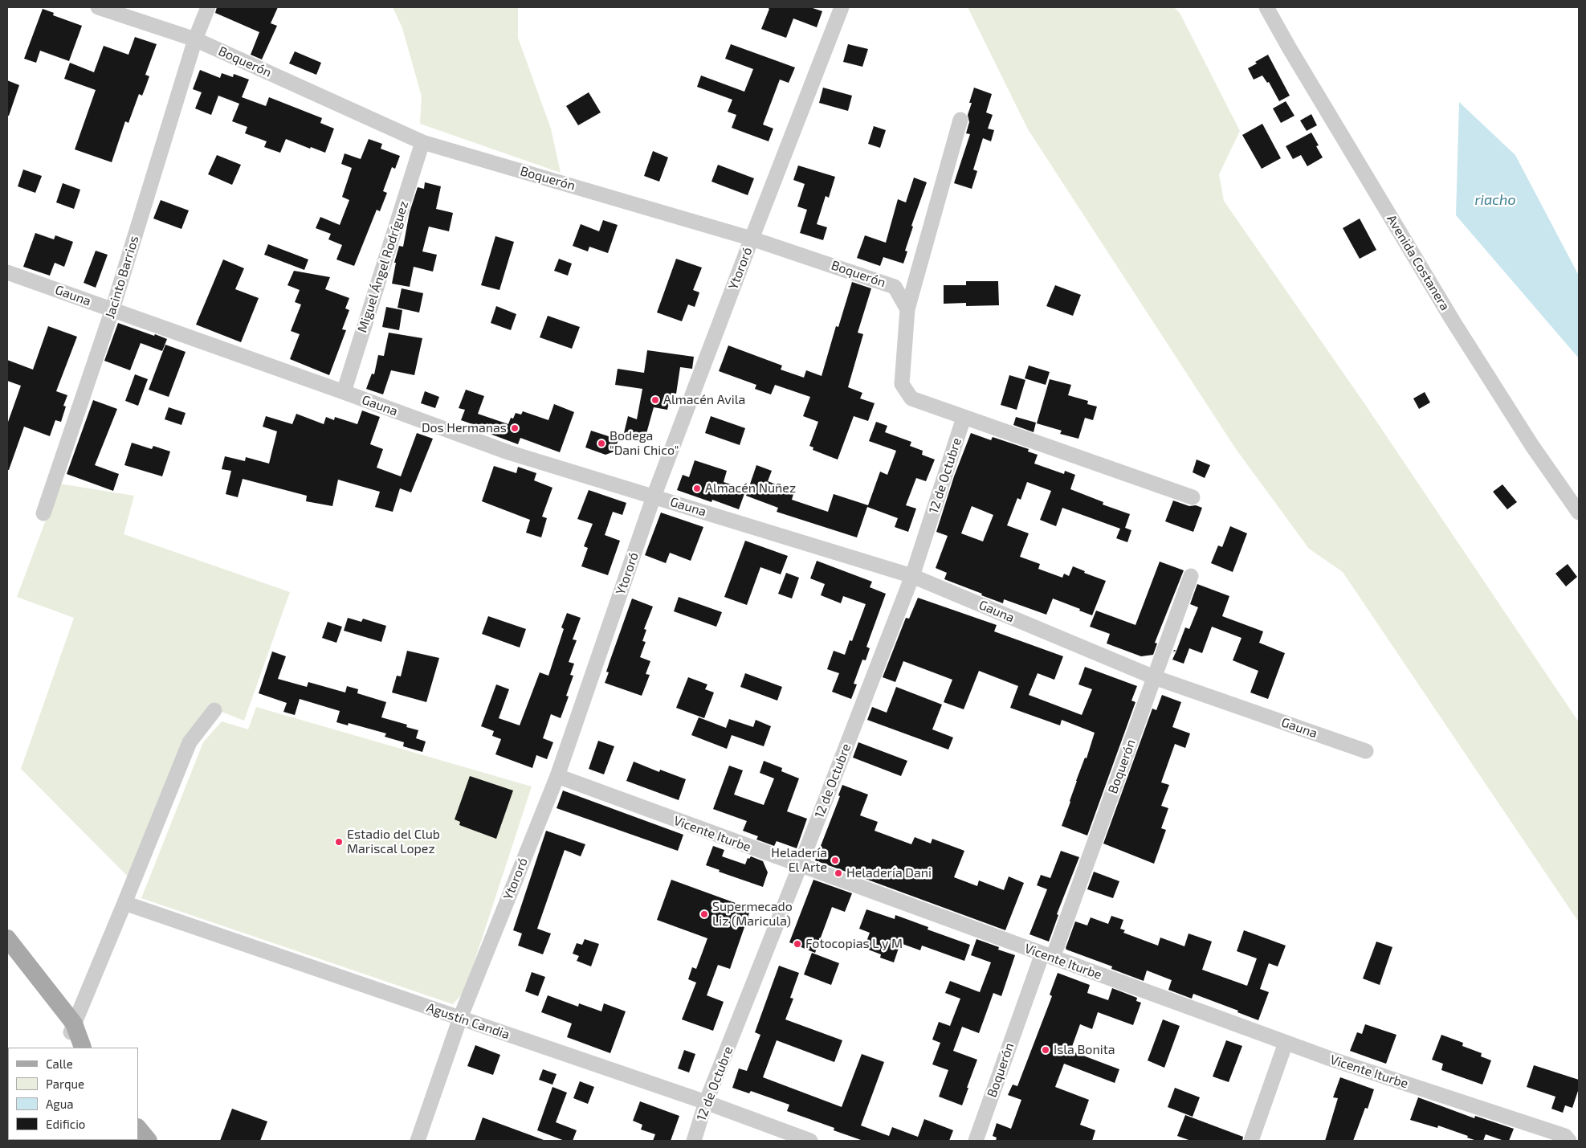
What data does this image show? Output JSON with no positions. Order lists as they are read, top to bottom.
{
  "streets": {
    "street": [
      "Boquerón",
      "Avenida Costanera",
      "Miguel Ángel Rodríguez",
      "Ytororó",
      "Jacinto Barrios",
      "Gauna",
      "12 de Octubre",
      "Vicente Iturbe",
      "Agustín Candia"
    ]
  },
  "crossings": [
    ["Boquerón", "Miguel Ángel Rodríguez"],
    ["Boquerón", "Ytororó"],
    ["Boquerón", "Jacinto Barrios"],
    ["Boquerón", "Gauna"],
    ["Boquerón", "Vicente Iturbe"],
    ["Miguel Ángel Rodríguez", "Gauna"],
    ["Ytororó", "Gauna"],
    ["Ytororó", "Vicente Iturbe"],
    ["Ytororó", "Agustín Candia"],
    ["Jacinto Barrios", "Gauna"],
    ["Gauna", "12 de Octubre"],
    ["12 de Octubre", "Vicente Iturbe"],
    ["12 de Octubre", "Agustín Candia"]
  ],
  "water": ["riacho"],
  "places": [
    "Almacén Avila",
    "Dos Hermanas",
    "Bodega \"Dani Chico\"",
    "Almacén Nuñez",
    "Estadio del Club Mariscal Lopez",
    "Heladería El Arte",
    "Heladería Dani",
    "Supermecado Liz (Maricula)",
    "Fotocopias L y M",
    "Isla Bonita"
  ],
  "legend": [
    "Calle",
    "Parque",
    "Agua",
    "Edificio"
  ]
}
